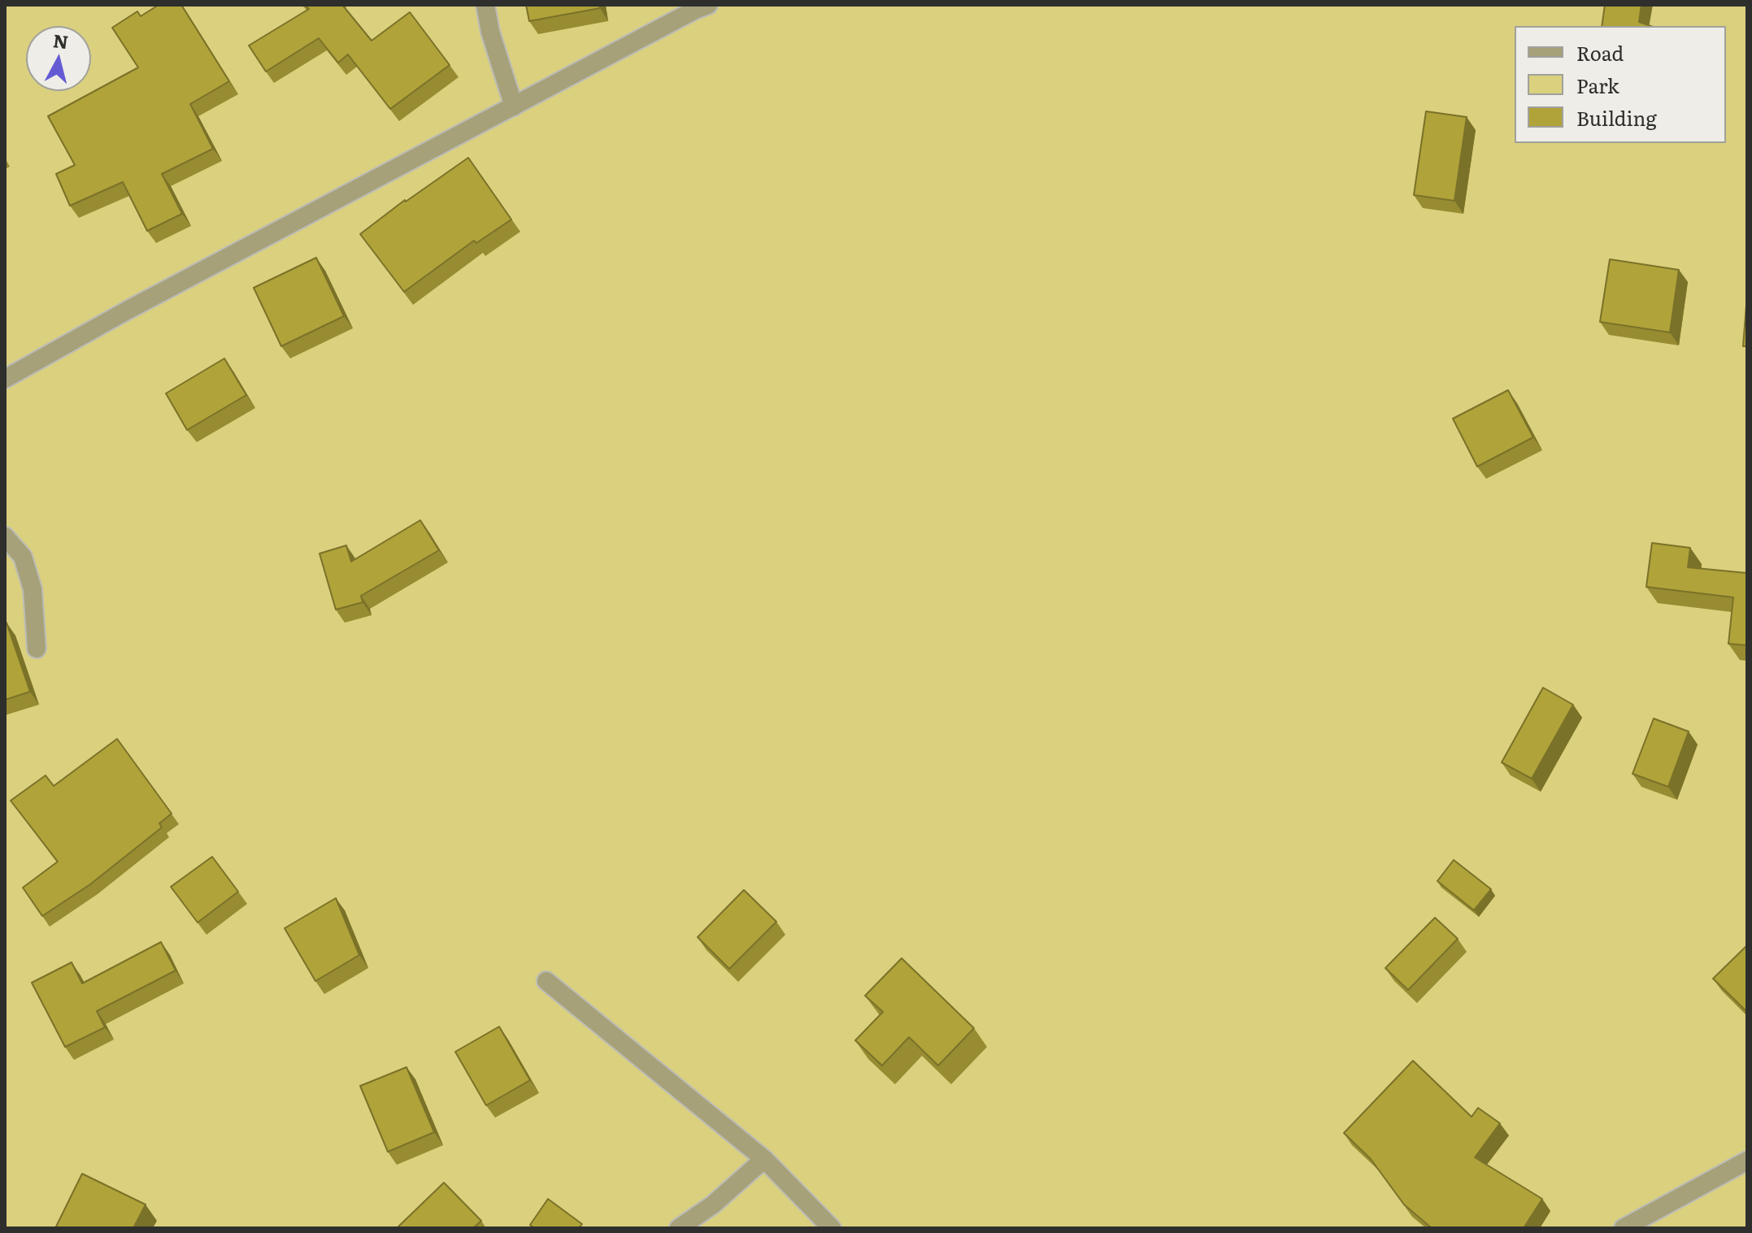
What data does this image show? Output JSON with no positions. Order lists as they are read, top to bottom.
{
  "legend": ["Road", "Park", "Building"],
  "north": "top"
}
